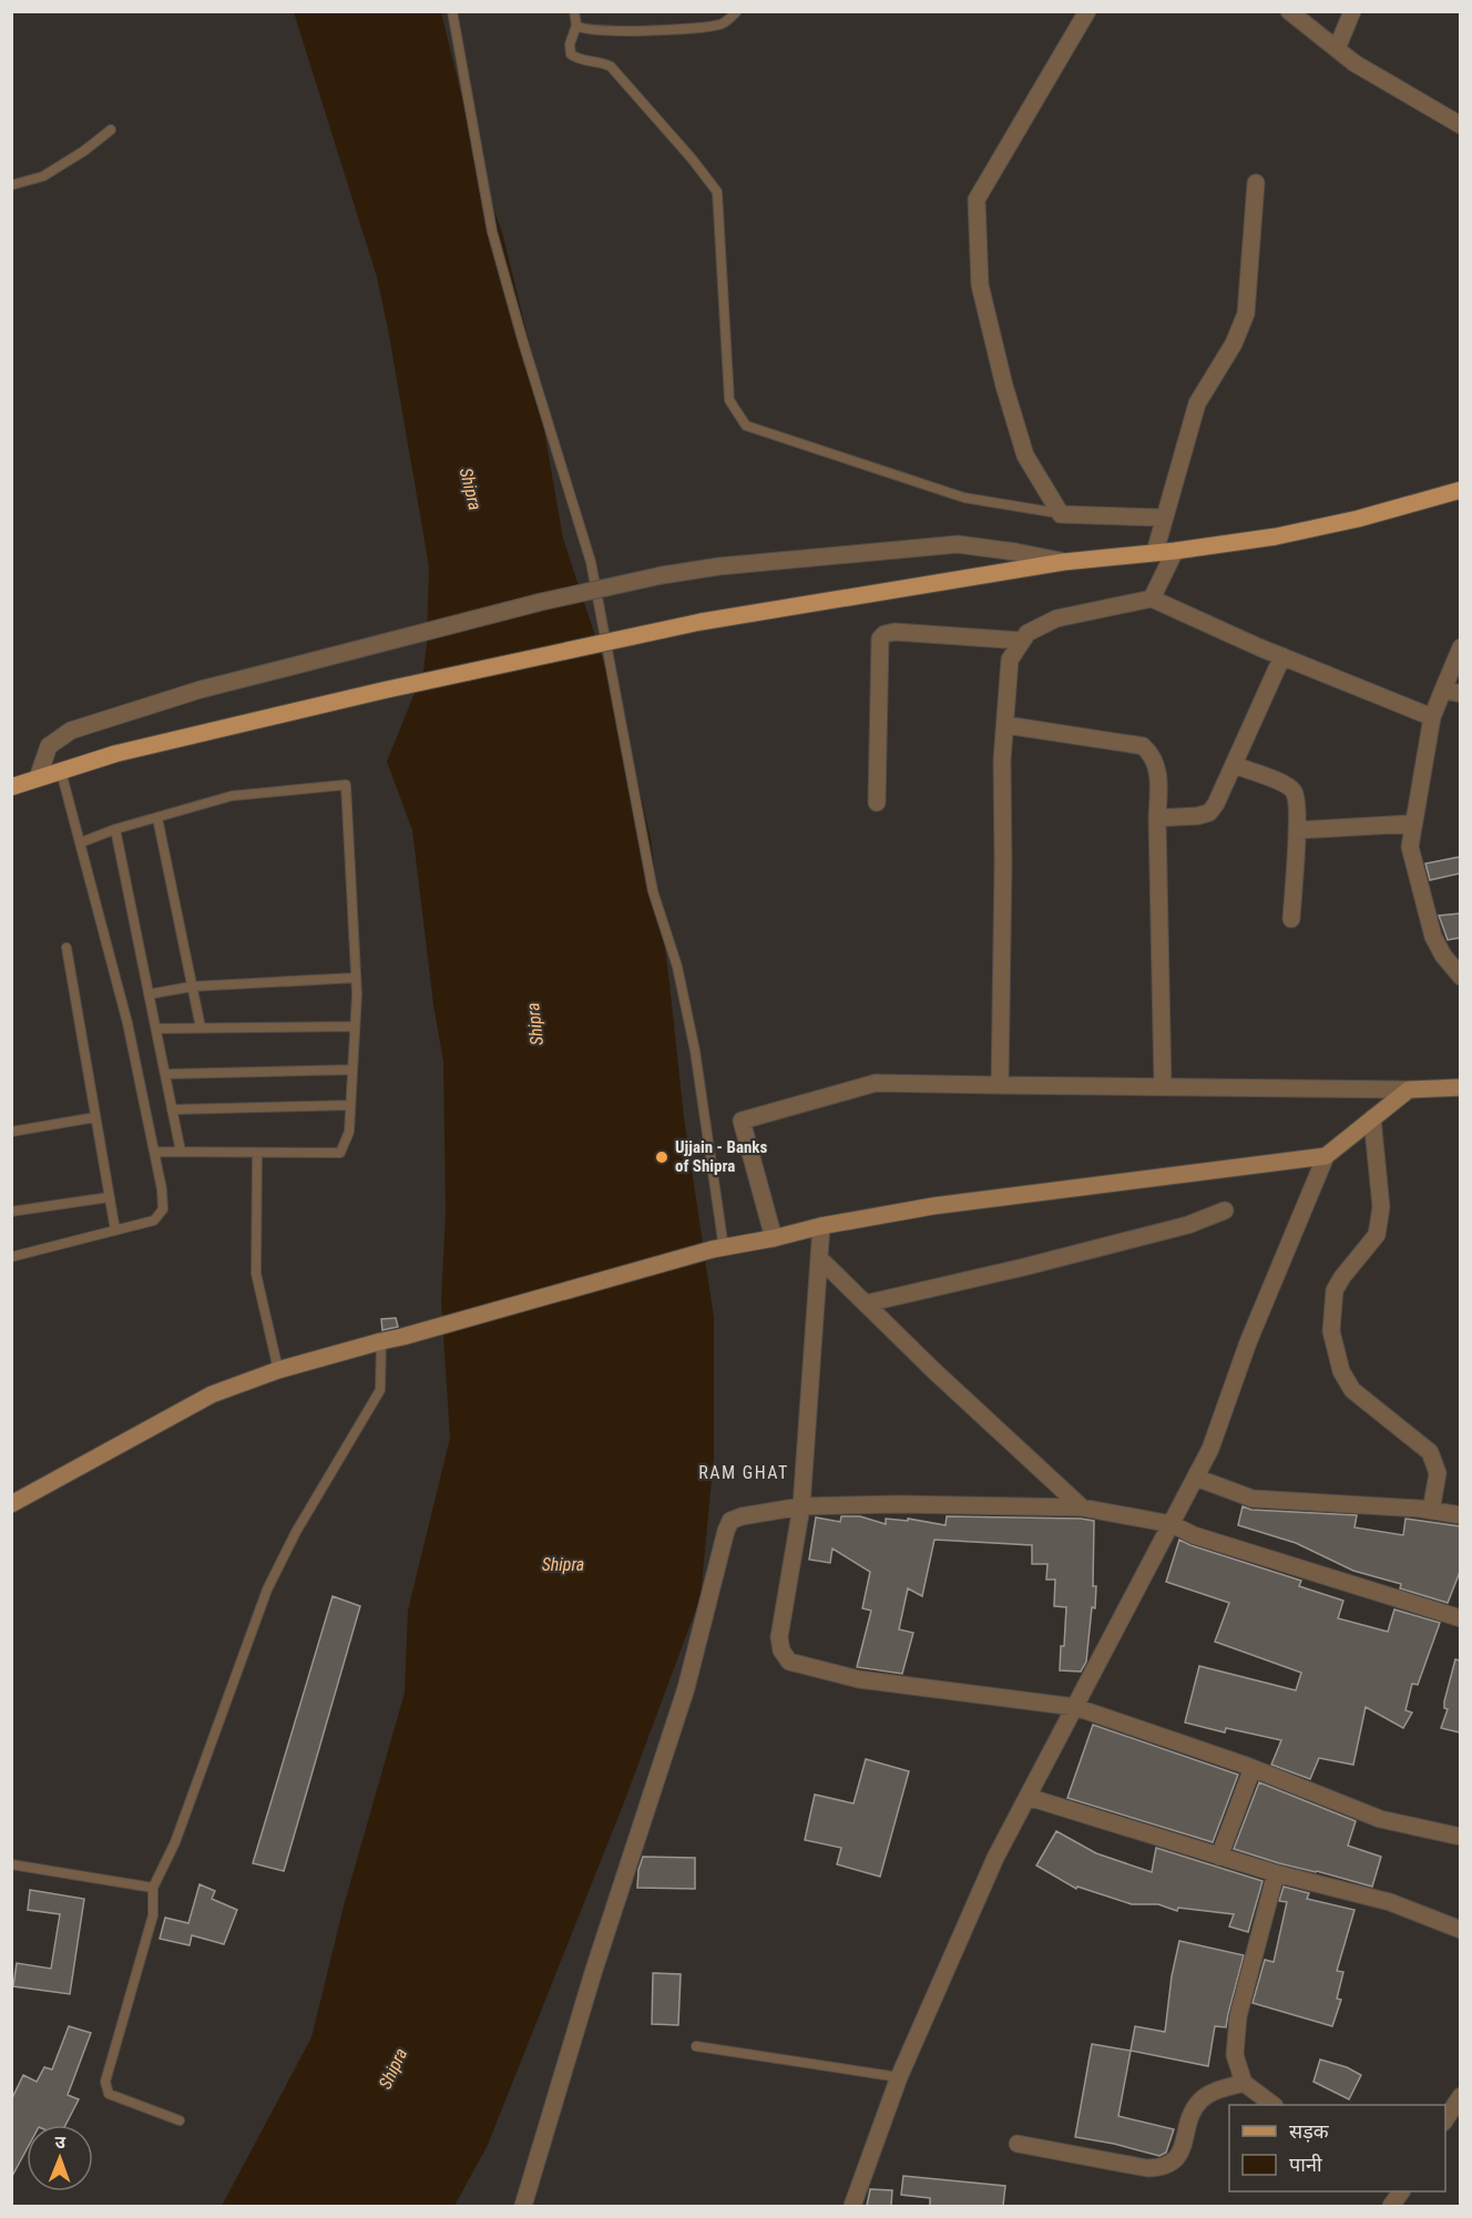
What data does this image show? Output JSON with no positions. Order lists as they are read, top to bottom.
{
  "districts": ["RAM GHAT"],
  "water": ["Shipra"],
  "places": ["Ujjain - Banks of Shipra"],
  "legend": ["सड़क", "पानी"],
  "north": "top"
}
